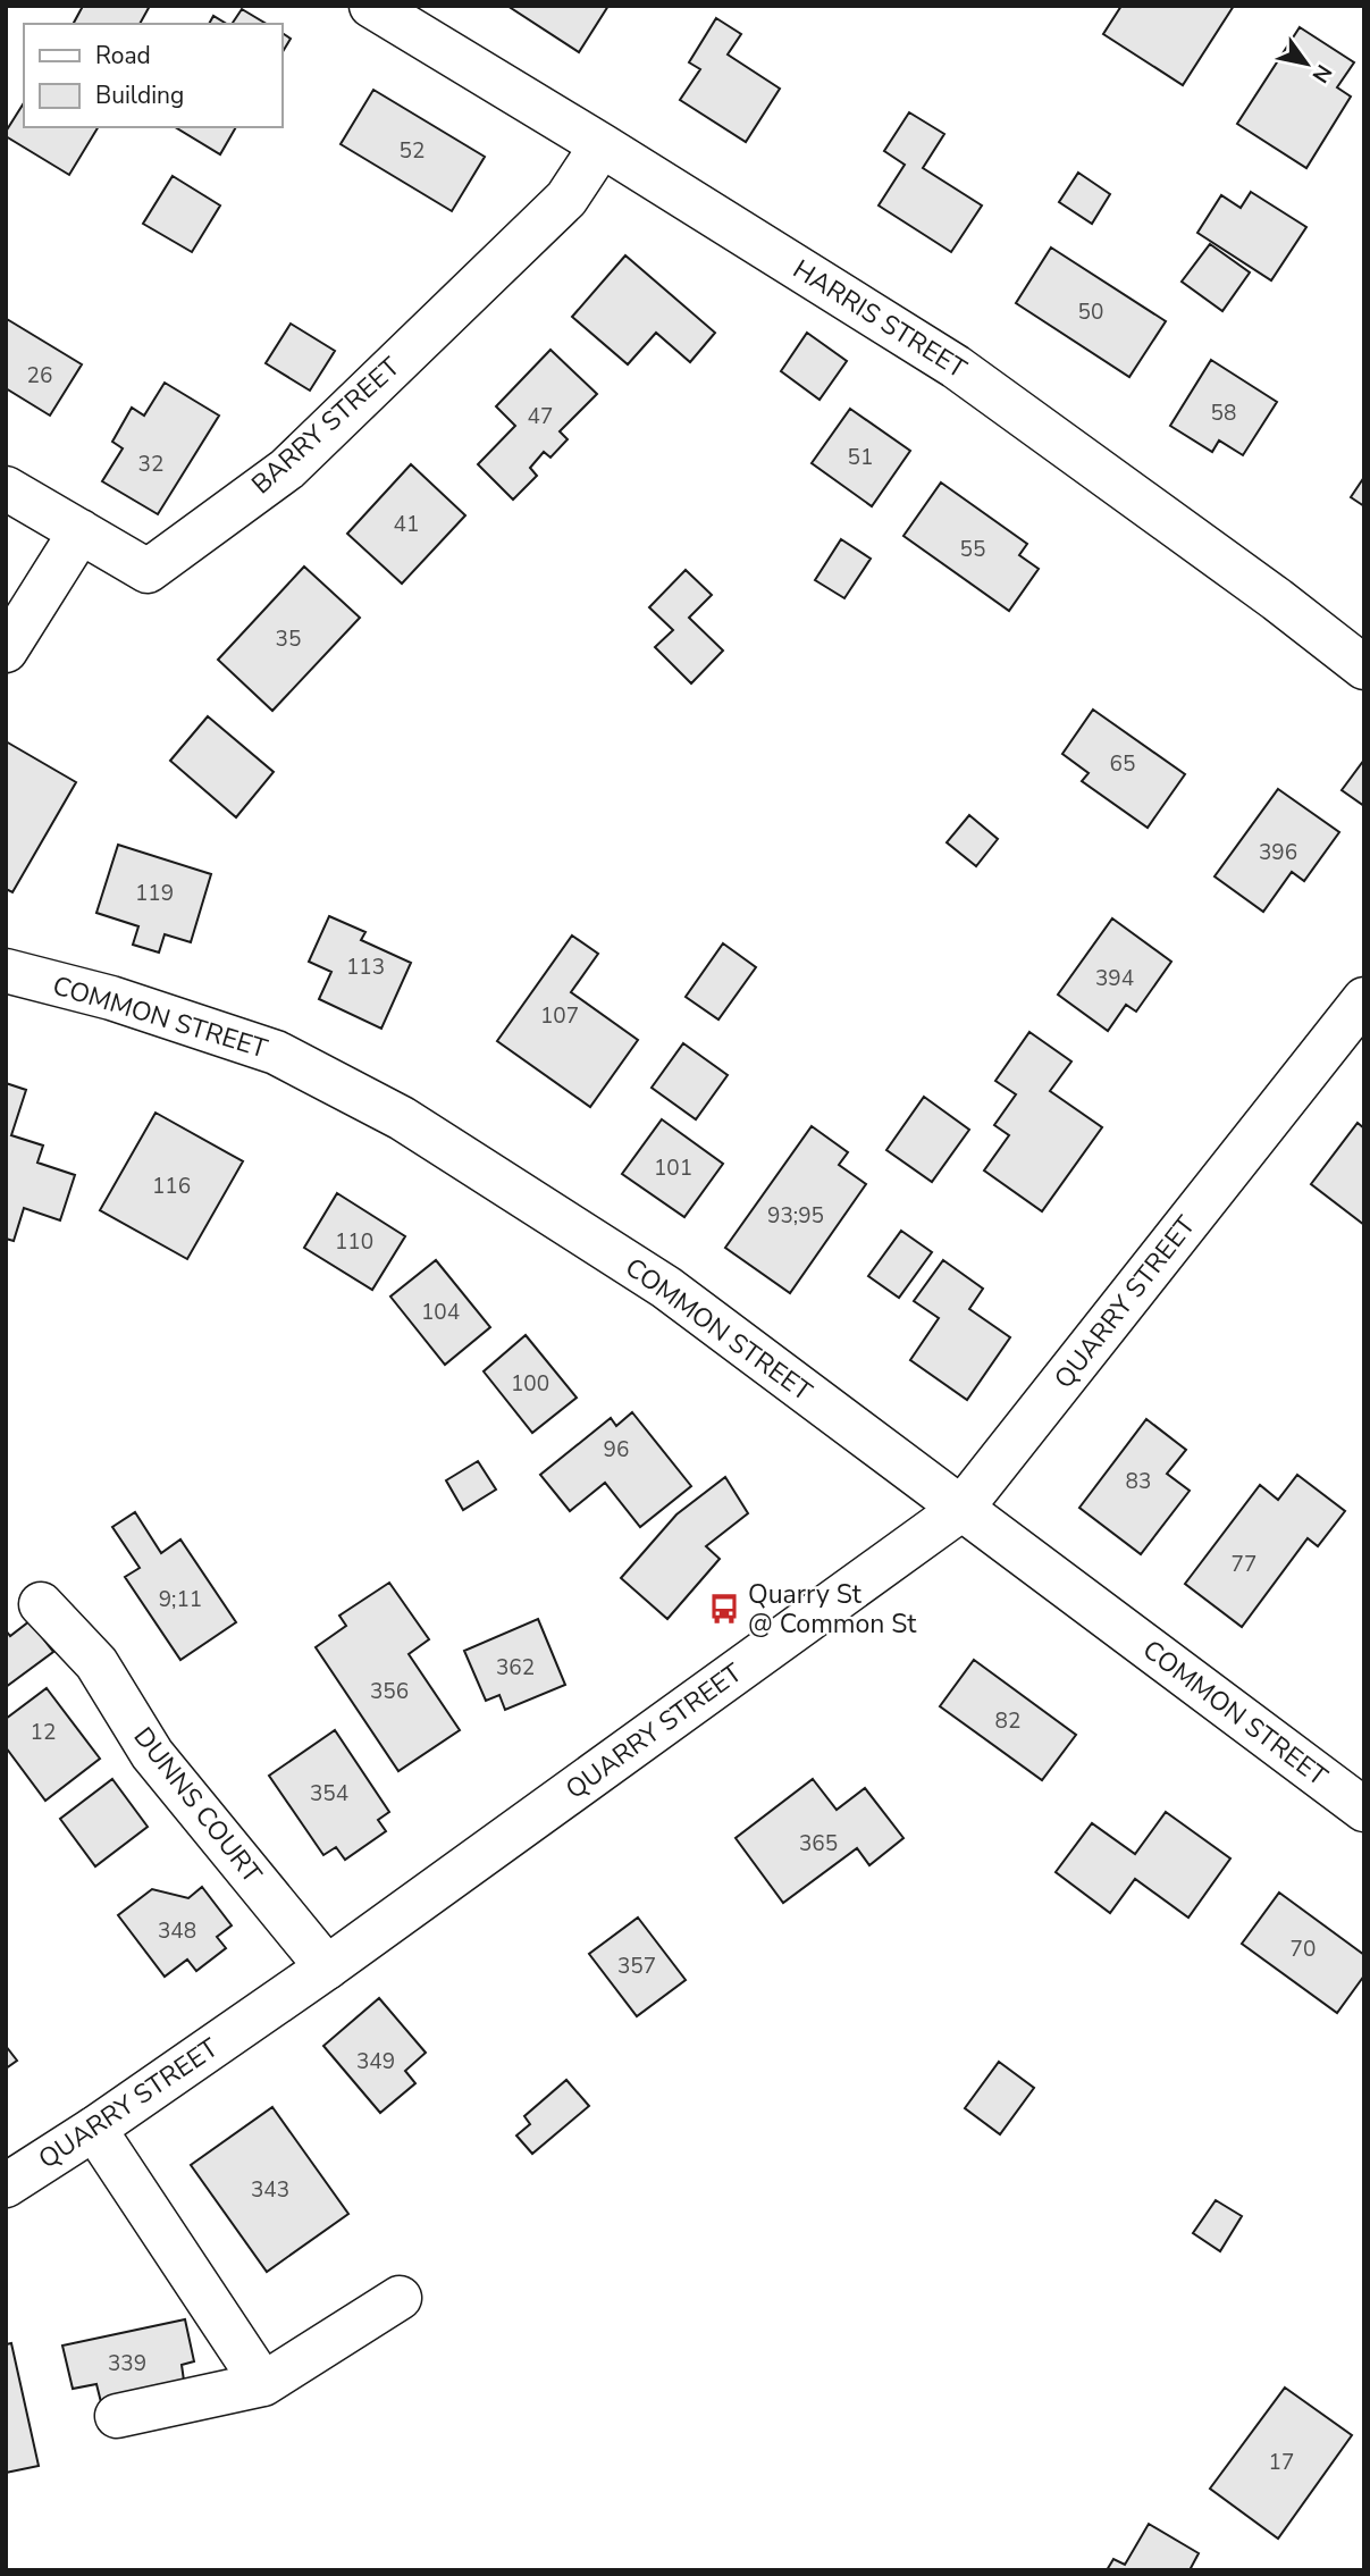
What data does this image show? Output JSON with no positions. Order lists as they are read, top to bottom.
{
  "streets": {
    "street": [
      "HARRIS STREET",
      "BARRY STREET",
      "COMMON STREET",
      "QUARRY STREET",
      "DUNNS COURT"
    ]
  },
  "crossings": [
    ["HARRIS STREET", "BARRY STREET"],
    ["COMMON STREET", "QUARRY STREET"],
    ["QUARRY STREET", "DUNNS COURT"]
  ],
  "places": {
    "bus stop": ["Quarry St @ Common St"]
  },
  "house_numbers": [
    "52",
    "50",
    "26",
    "58",
    "47",
    "51",
    "32",
    "41",
    "55",
    "35",
    "65",
    "396",
    "119",
    "113",
    "394",
    "107",
    "101",
    "116",
    "93;95",
    "110",
    "104",
    "100",
    "96",
    "83",
    "77",
    "9;11",
    "362",
    "356",
    "82",
    "12",
    "354",
    "365",
    "348",
    "70",
    "357",
    "349",
    "343",
    "339",
    "17"
  ],
  "legend": ["Road", "Building"],
  "north": "bottom right"
}
